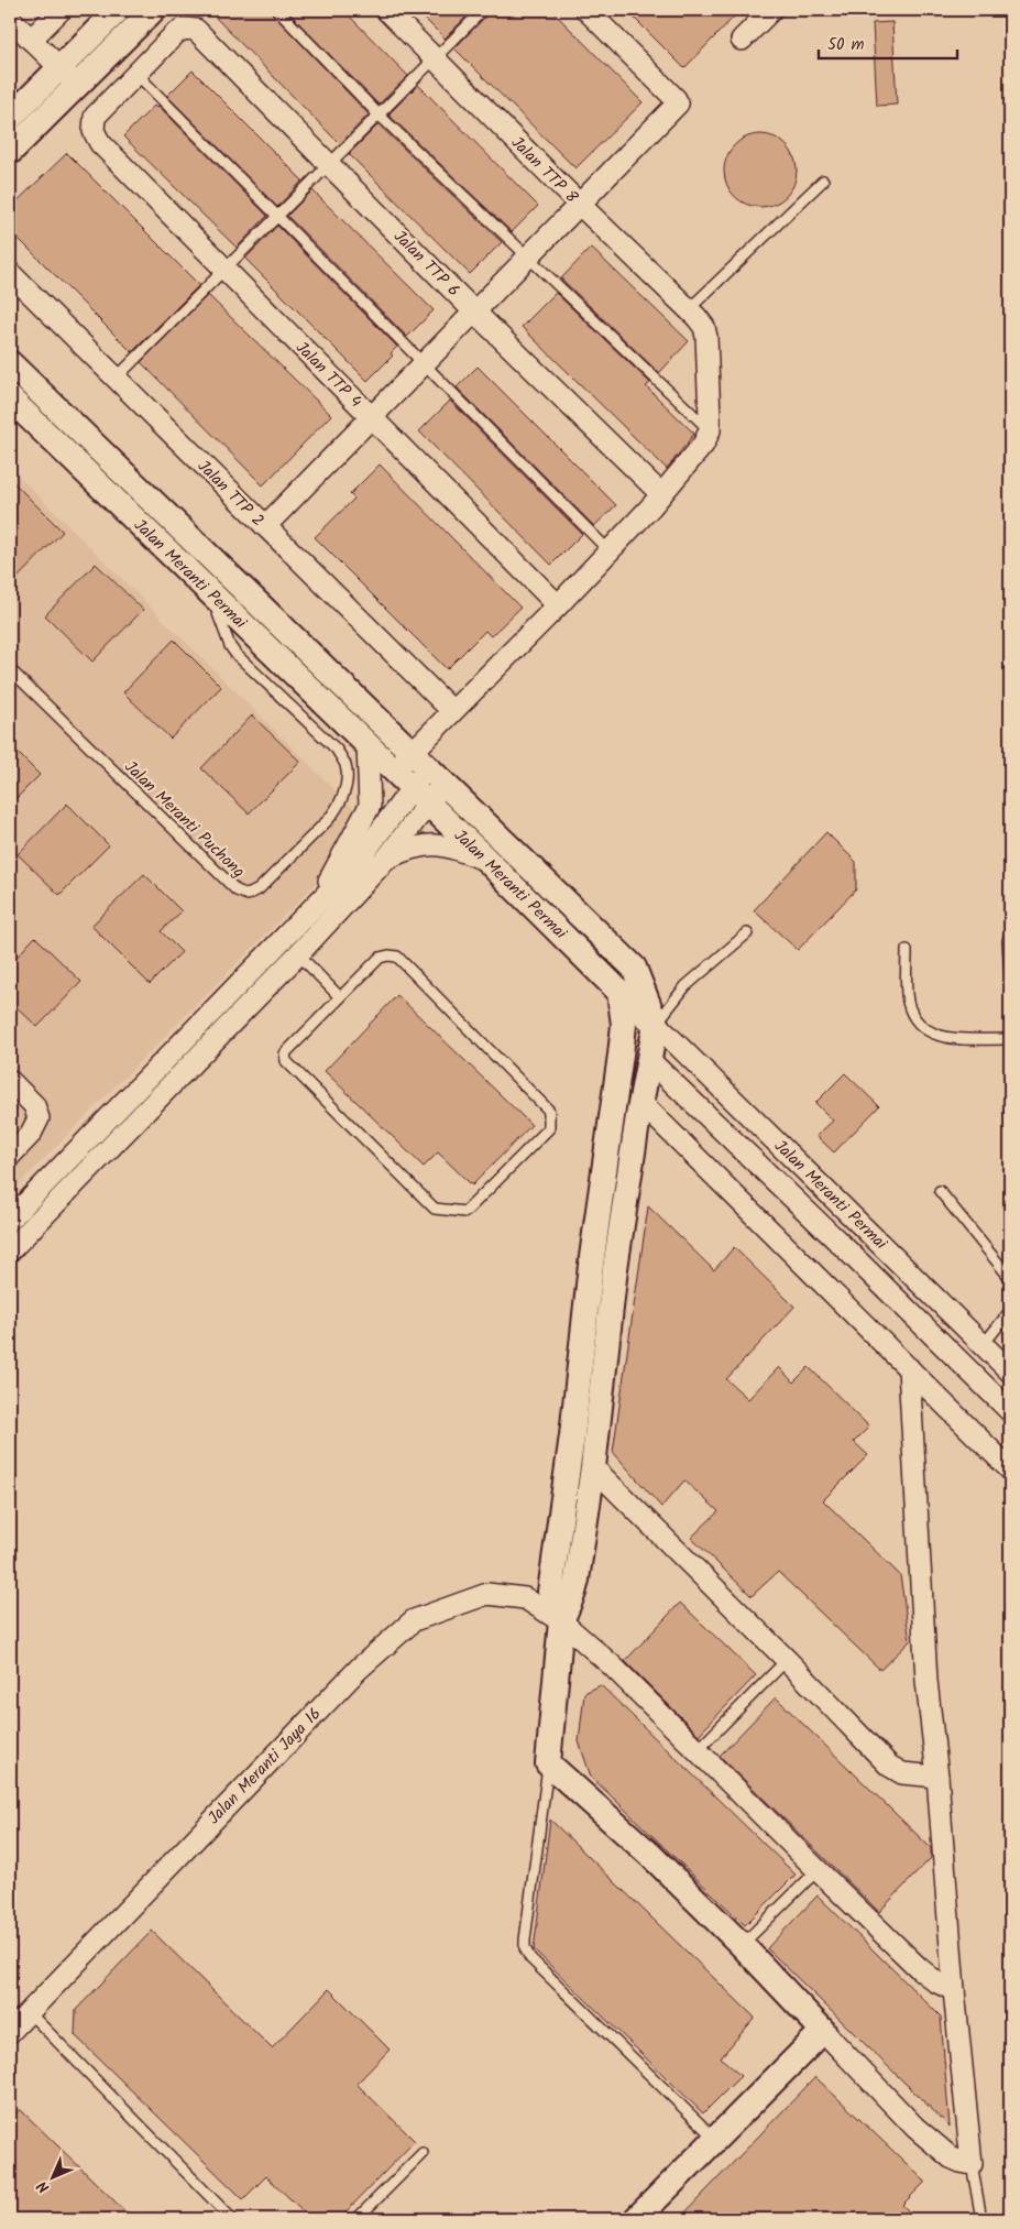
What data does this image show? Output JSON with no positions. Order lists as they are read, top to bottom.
{
  "streets": {
    "street": [
      "Jalan TTP 8",
      "Jalan TTP 6",
      "Jalan TTP 4",
      "Jalan TTP 2",
      "Jalan Meranti Permai",
      "Jalan Meranti Jaya 16"
    ],
    "lane": ["Jalan Meranti Puchong"]
  },
  "crossings": [
    ["Jalan TTP 6", "Jalan TTP 4"],
    ["Jalan Meranti Permai", "Jalan Meranti Puchong"]
  ],
  "scale_bar": "50 m",
  "north": "bottom left"
}
